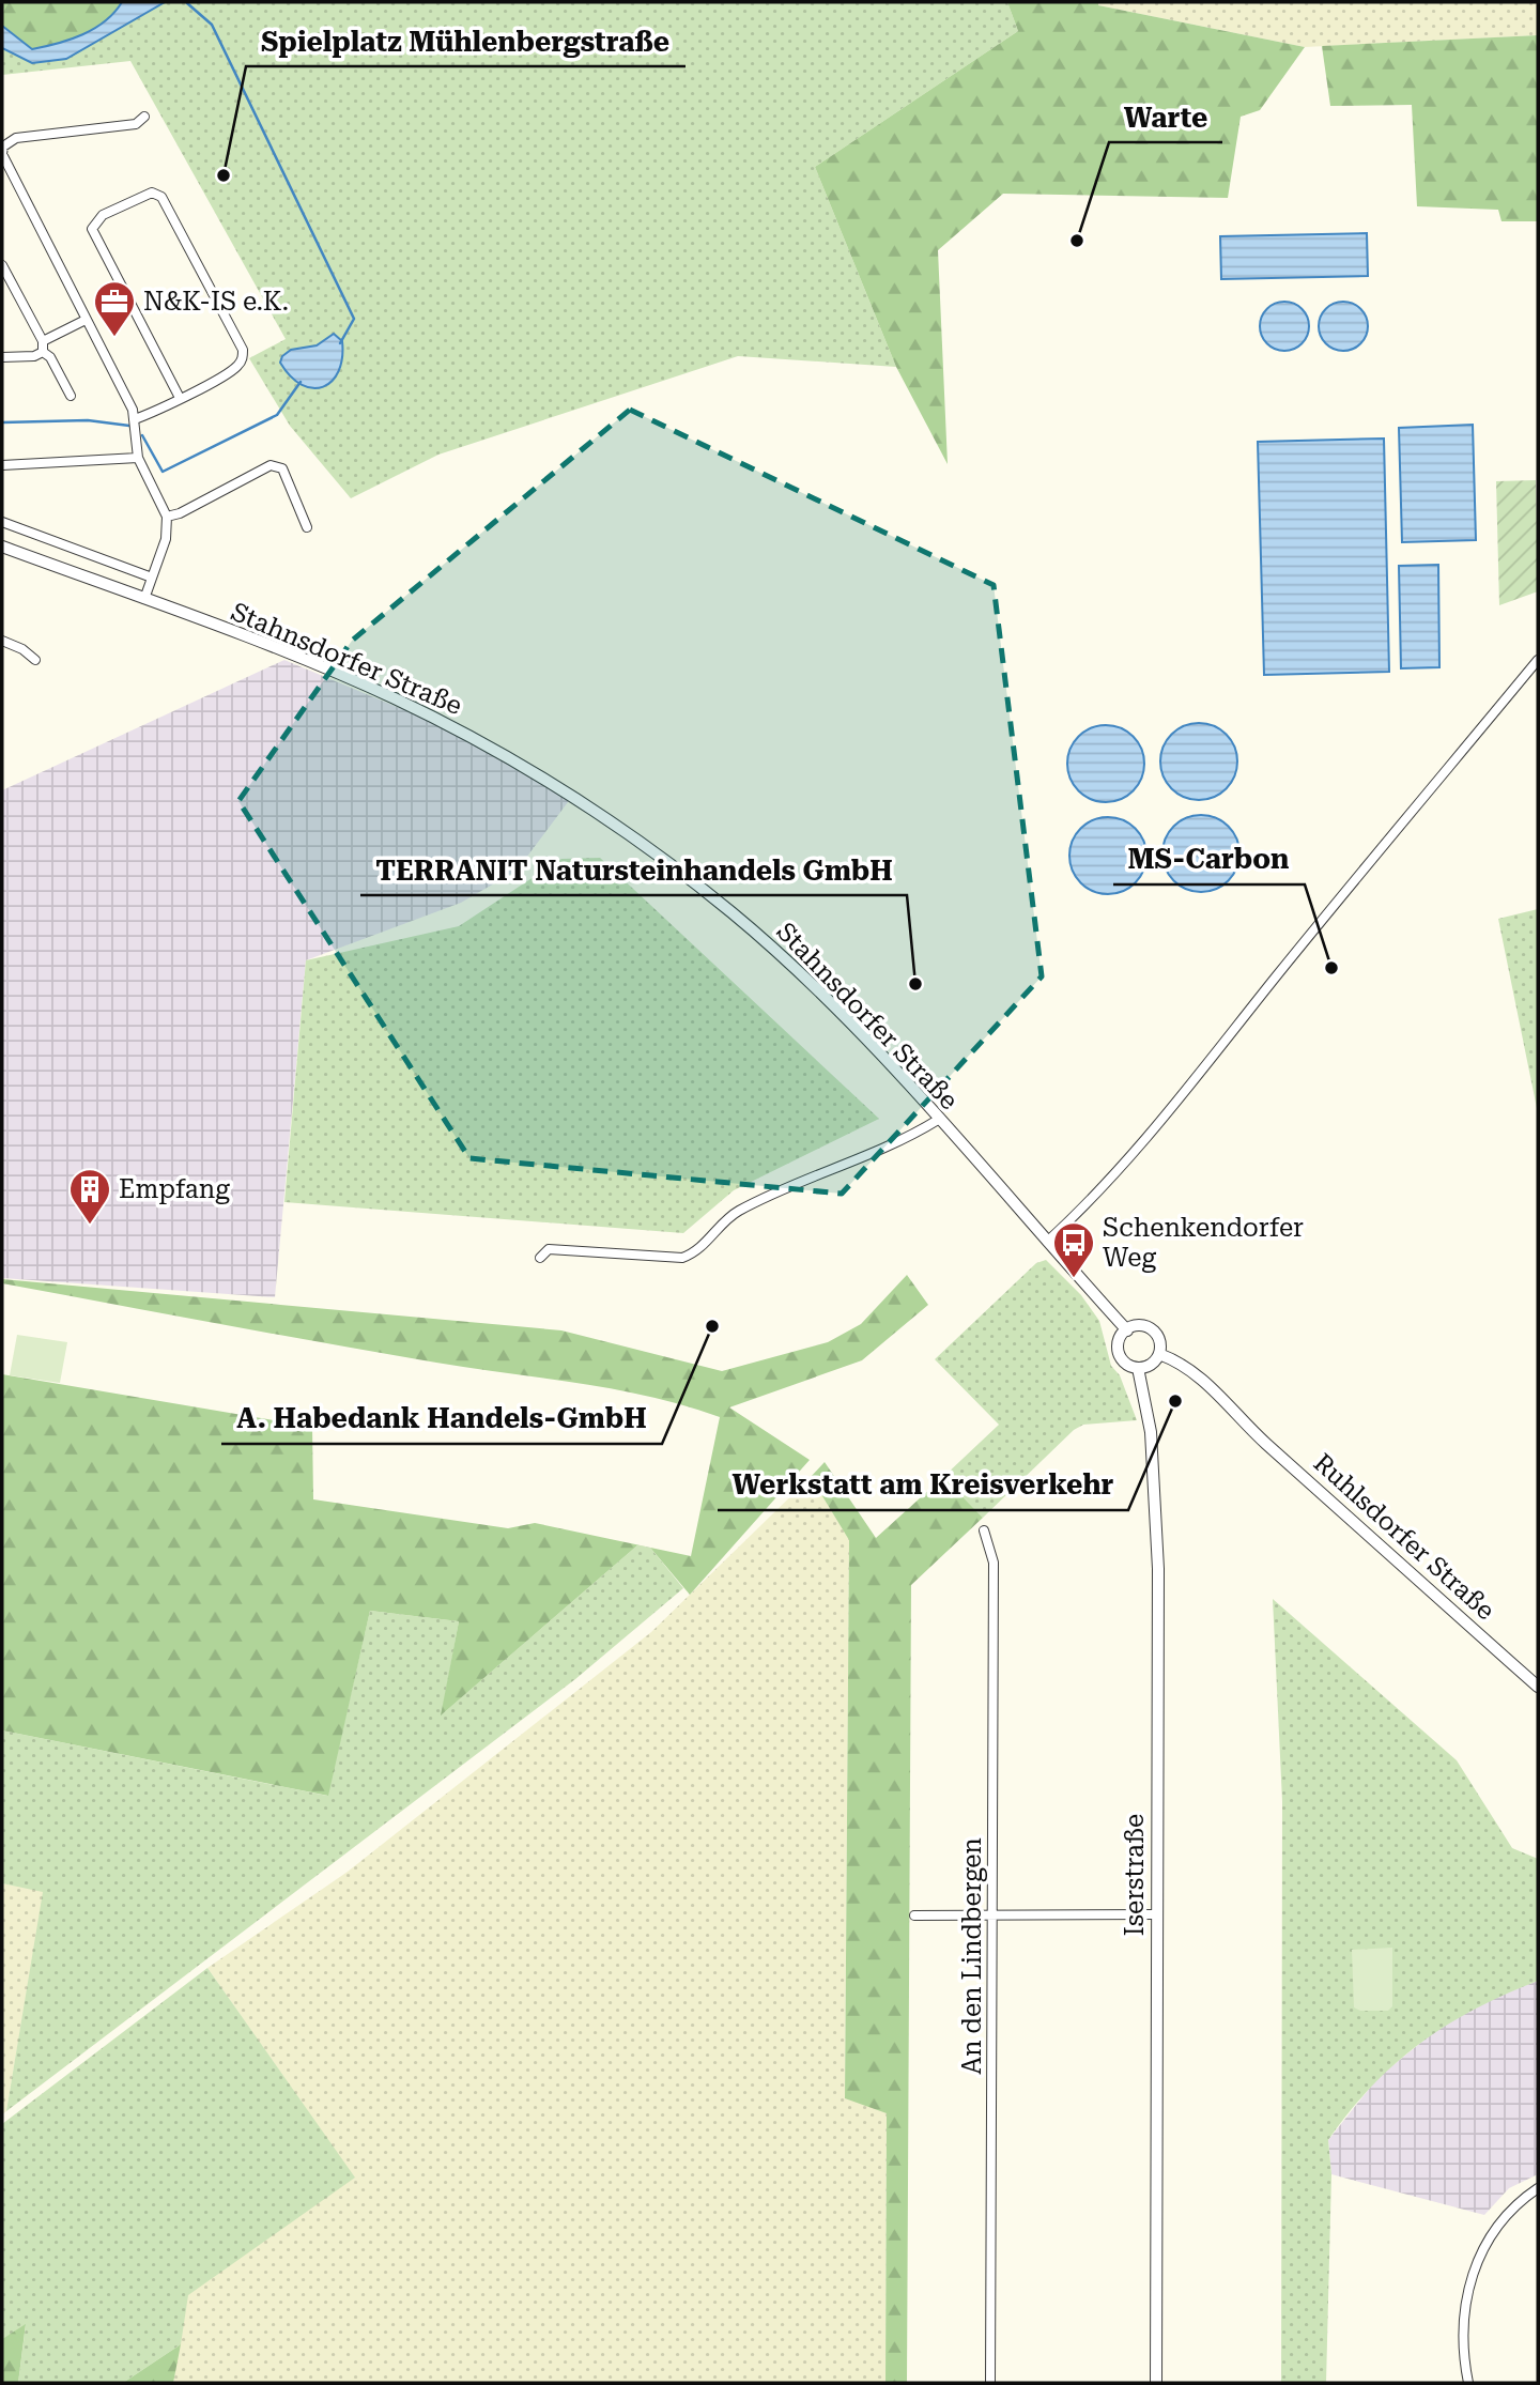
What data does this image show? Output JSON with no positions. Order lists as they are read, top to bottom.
{
  "streets": {
    "street": [
      "Stahnsdorfer Straße",
      "Ruhlsdorfer Straße",
      "Iserstraße",
      "An den Lindbergen"
    ]
  },
  "crossings": [
    ["Stahnsdorfer Straße", "Ruhlsdorfer Straße"],
    ["Stahnsdorfer Straße", "Iserstraße"],
    ["Ruhlsdorfer Straße", "Iserstraße"]
  ],
  "places": {
    "other": [
      "Spielplatz Mühlenbergstraße",
      "Warte",
      "MS-Carbon",
      "TERRANIT Natursteinhandels GmbH",
      "A. Habedank Handels-GmbH",
      "Werkstatt am Kreisverkehr"
    ],
    "office": ["N&K-IS e.K."],
    "building": ["Empfang"],
    "bus stop": ["Schenkendorfer Weg"]
  }
}
